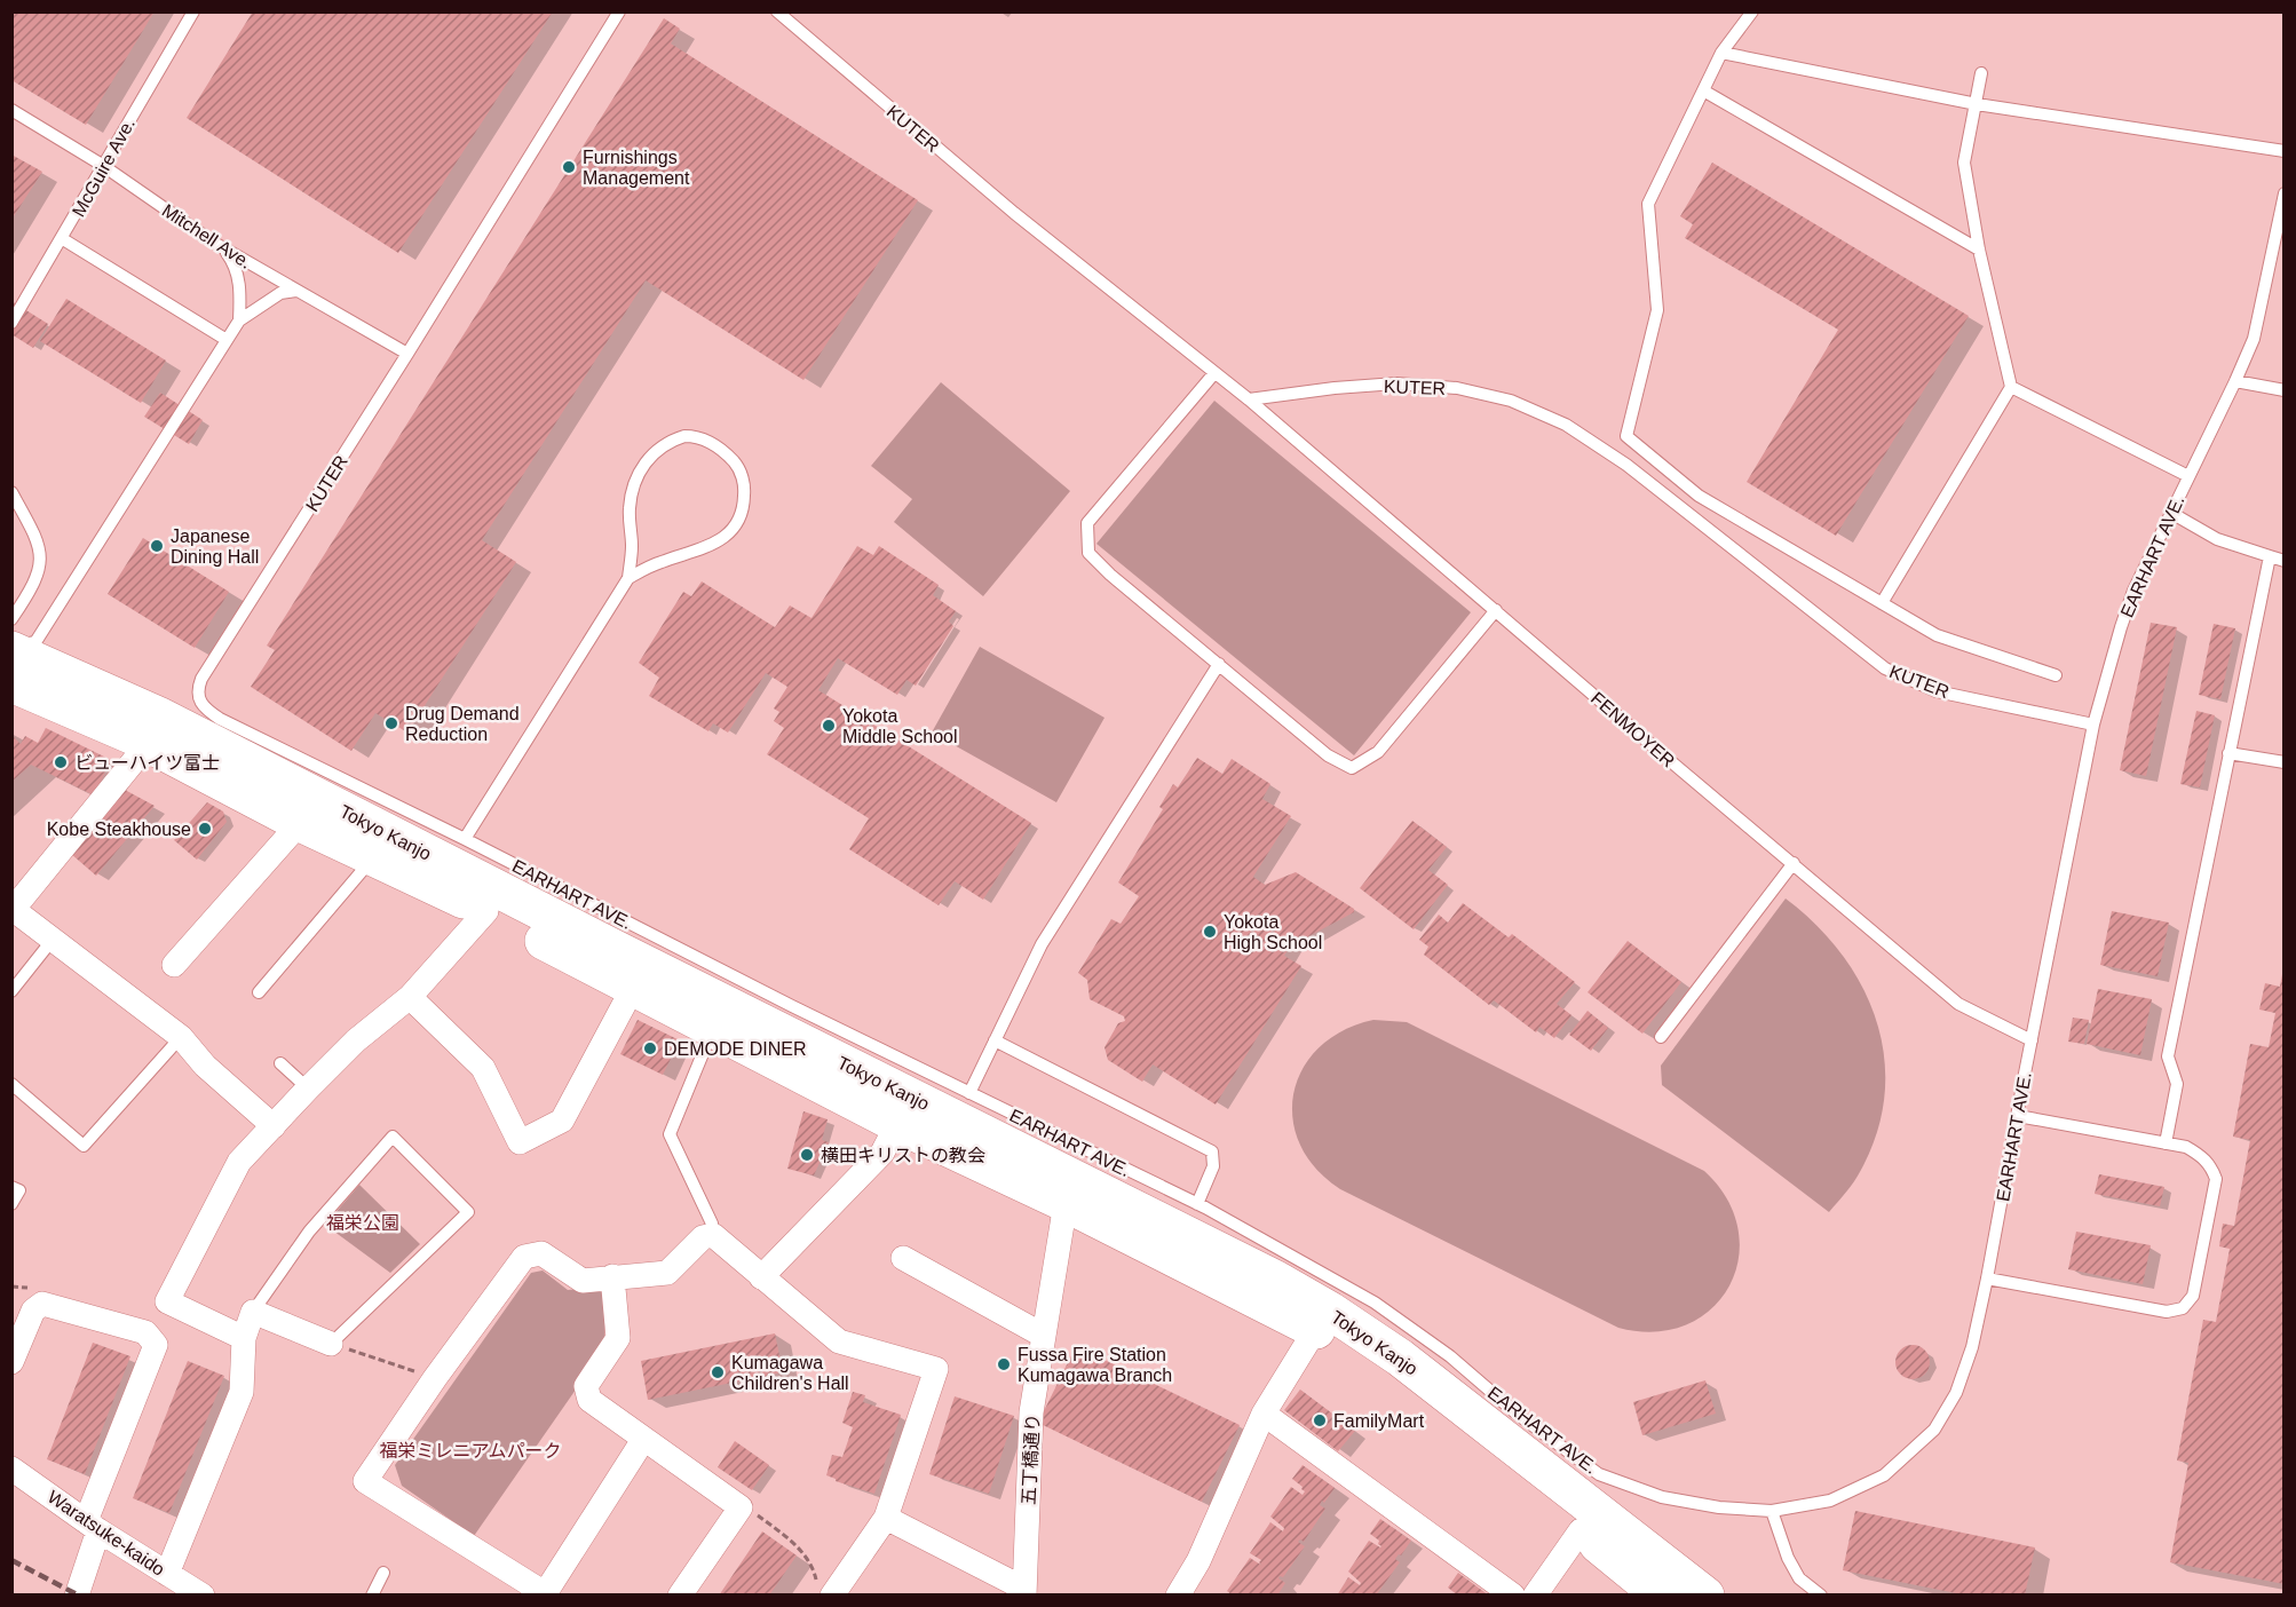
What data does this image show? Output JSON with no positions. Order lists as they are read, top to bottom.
{
  "streets": {
    "highway": ["Tokyo Kanjo"],
    "street": ["五丁橋通り", "Waratsuke-kaido"],
    "lane": [
      "KUTER",
      "McGuire Ave.",
      "Mitchell Ave.",
      "EARHART AVE.",
      "FENMOYER"
    ]
  },
  "crossings": [
    ["KUTER", "Mitchell Ave."],
    ["KUTER", "EARHART AVE."],
    ["KUTER", "FENMOYER"],
    ["McGuire Ave.", "Mitchell Ave."],
    ["EARHART AVE.", "FENMOYER"],
    ["Tokyo Kanjo", "五丁橋通り"]
  ],
  "parks": ["福栄公園", "福栄ミレニアムパーク"],
  "places": [
    "Furnishings Management",
    "Japanese Dining Hall",
    "Drug Demand Reduction",
    "Yokota Middle School",
    "ビューハイツ富士",
    "Kobe Steakhouse",
    "Yokota High School",
    "DEMODE DINER",
    "横田キリストの教会",
    "Fussa Fire Station Kumagawa Branch",
    "Kumagawa Children's Hall",
    "FamilyMart"
  ]
}
